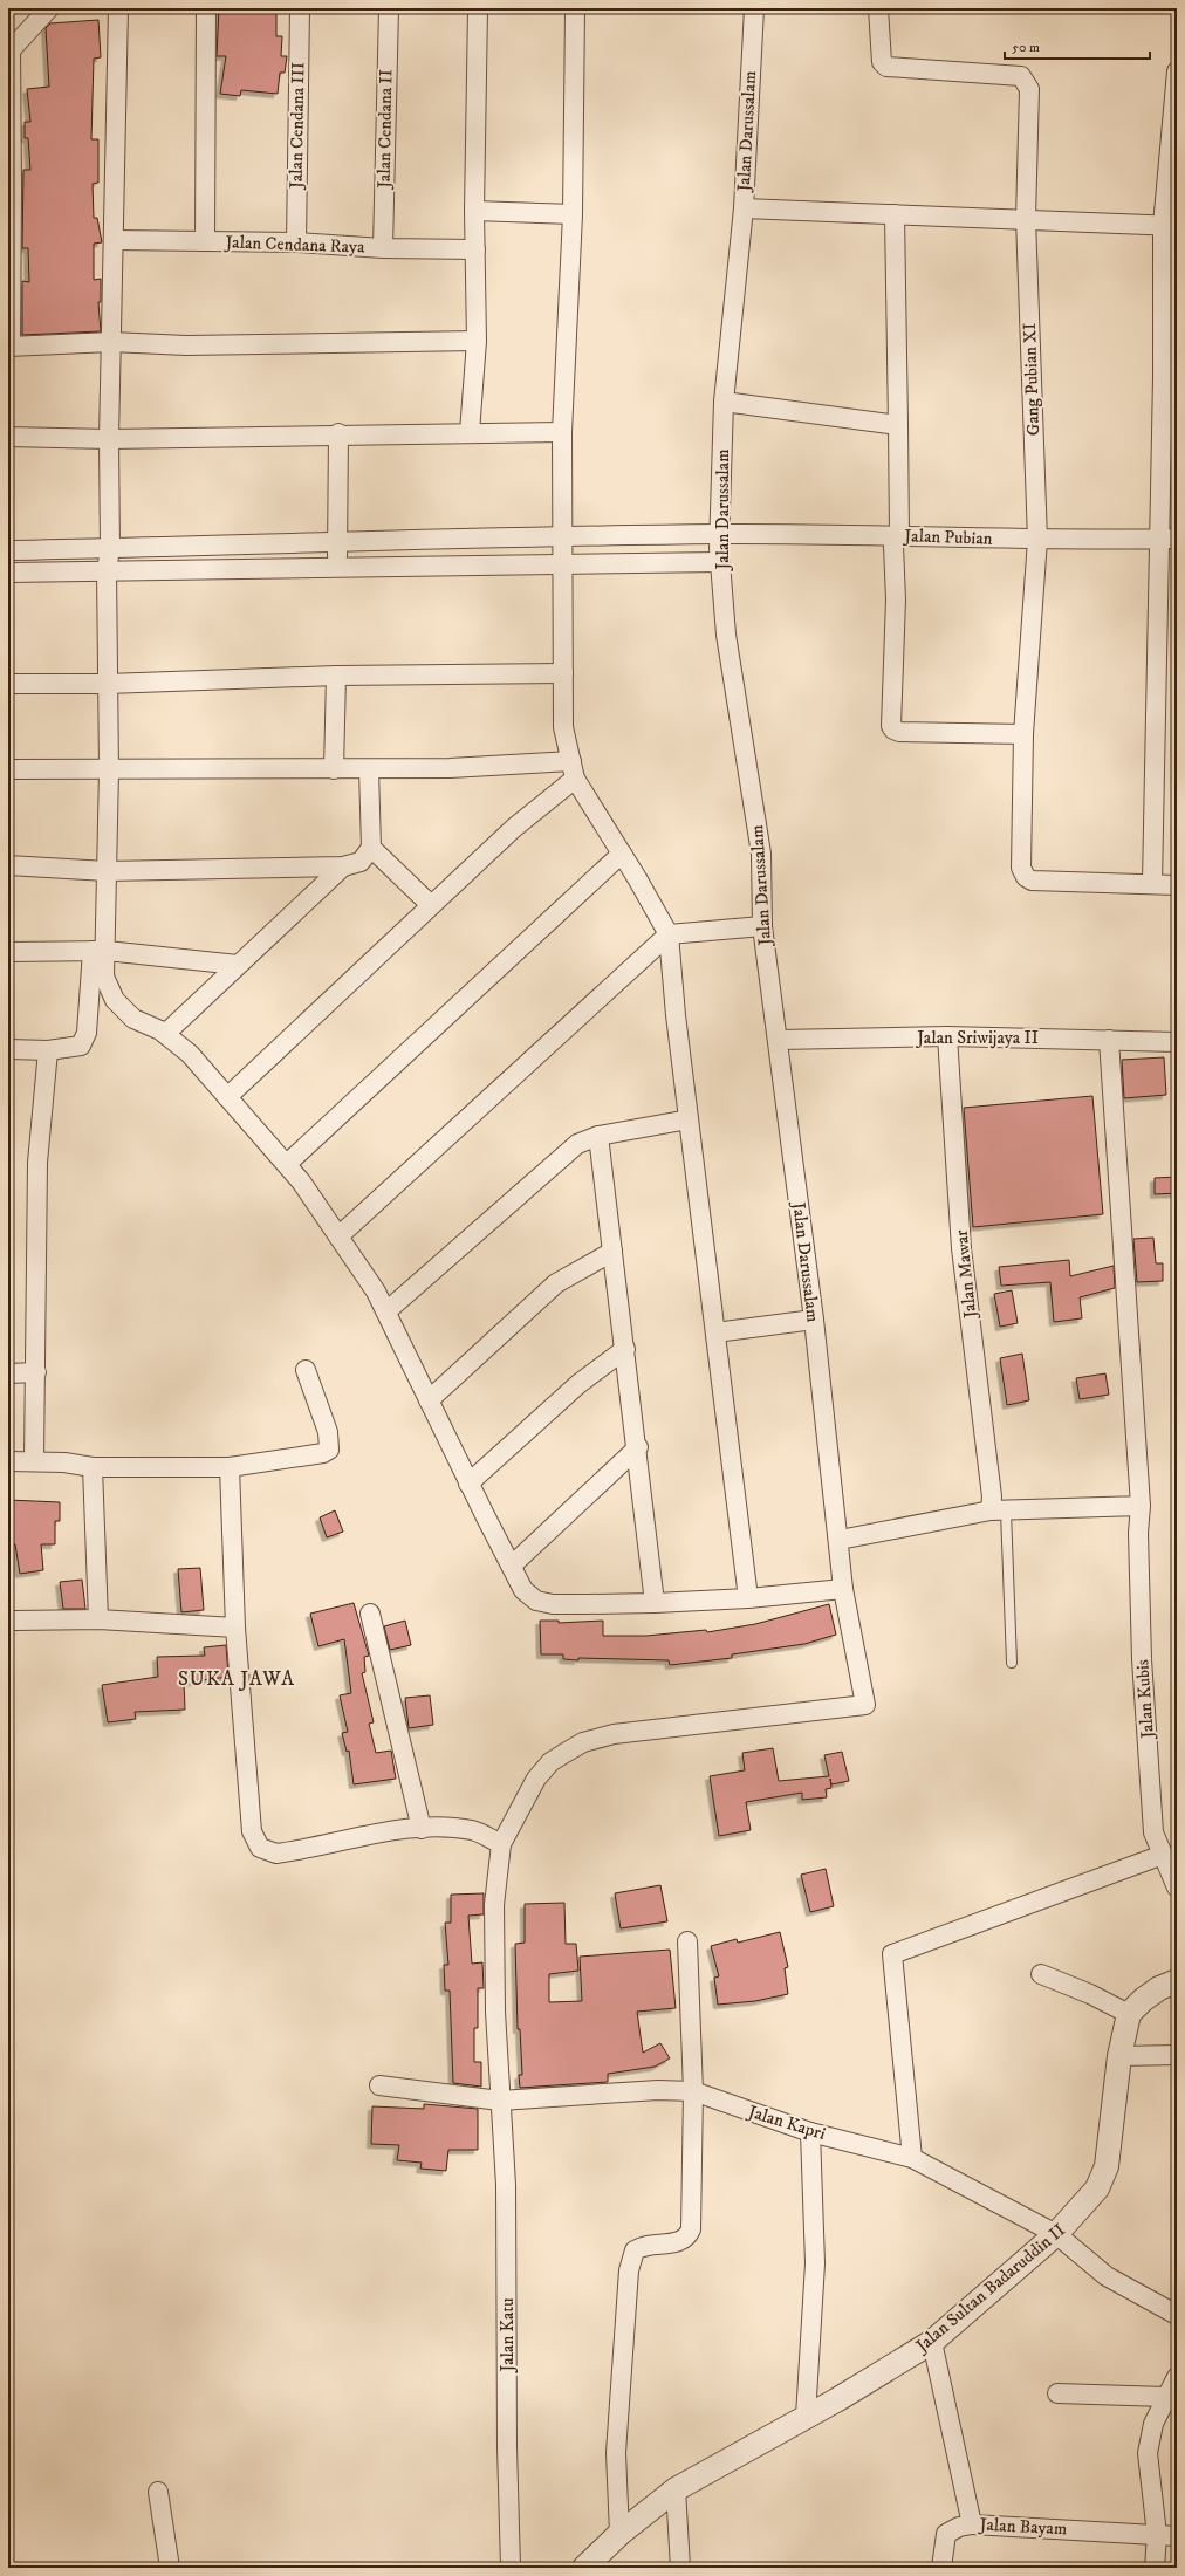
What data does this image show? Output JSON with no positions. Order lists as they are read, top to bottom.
{
  "streets": {
    "street": [
      "Jalan Cendana III",
      "Jalan Cendana II",
      "Jalan Darussalam",
      "Jalan Cendana Raya",
      "Gang Pubian XI",
      "Jalan Pubian",
      "Jalan Sriwijaya II",
      "Jalan Mawar",
      "Jalan Kubis",
      "Jalan Kapri",
      "Jalan Sultan Badaruddin II",
      "Jalan Katu",
      "Jalan Bayam"
    ]
  },
  "crossings": [
    ["Jalan Cendana III", "Jalan Cendana Raya"],
    ["Jalan Cendana II", "Jalan Cendana Raya"],
    ["Jalan Darussalam", "Jalan Pubian"],
    ["Jalan Darussalam", "Jalan Sriwijaya II"],
    ["Jalan Darussalam", "Jalan Katu"],
    ["Gang Pubian XI", "Jalan Pubian"],
    ["Jalan Sriwijaya II", "Jalan Mawar"],
    ["Jalan Sriwijaya II", "Jalan Kubis"],
    ["Jalan Kapri", "Jalan Sultan Badaruddin II"],
    ["Jalan Kapri", "Jalan Katu"],
    ["Jalan Sultan Badaruddin II", "Jalan Bayam"]
  ],
  "districts": ["SUKA JAWA"],
  "scale_bar": "50 m"
}
